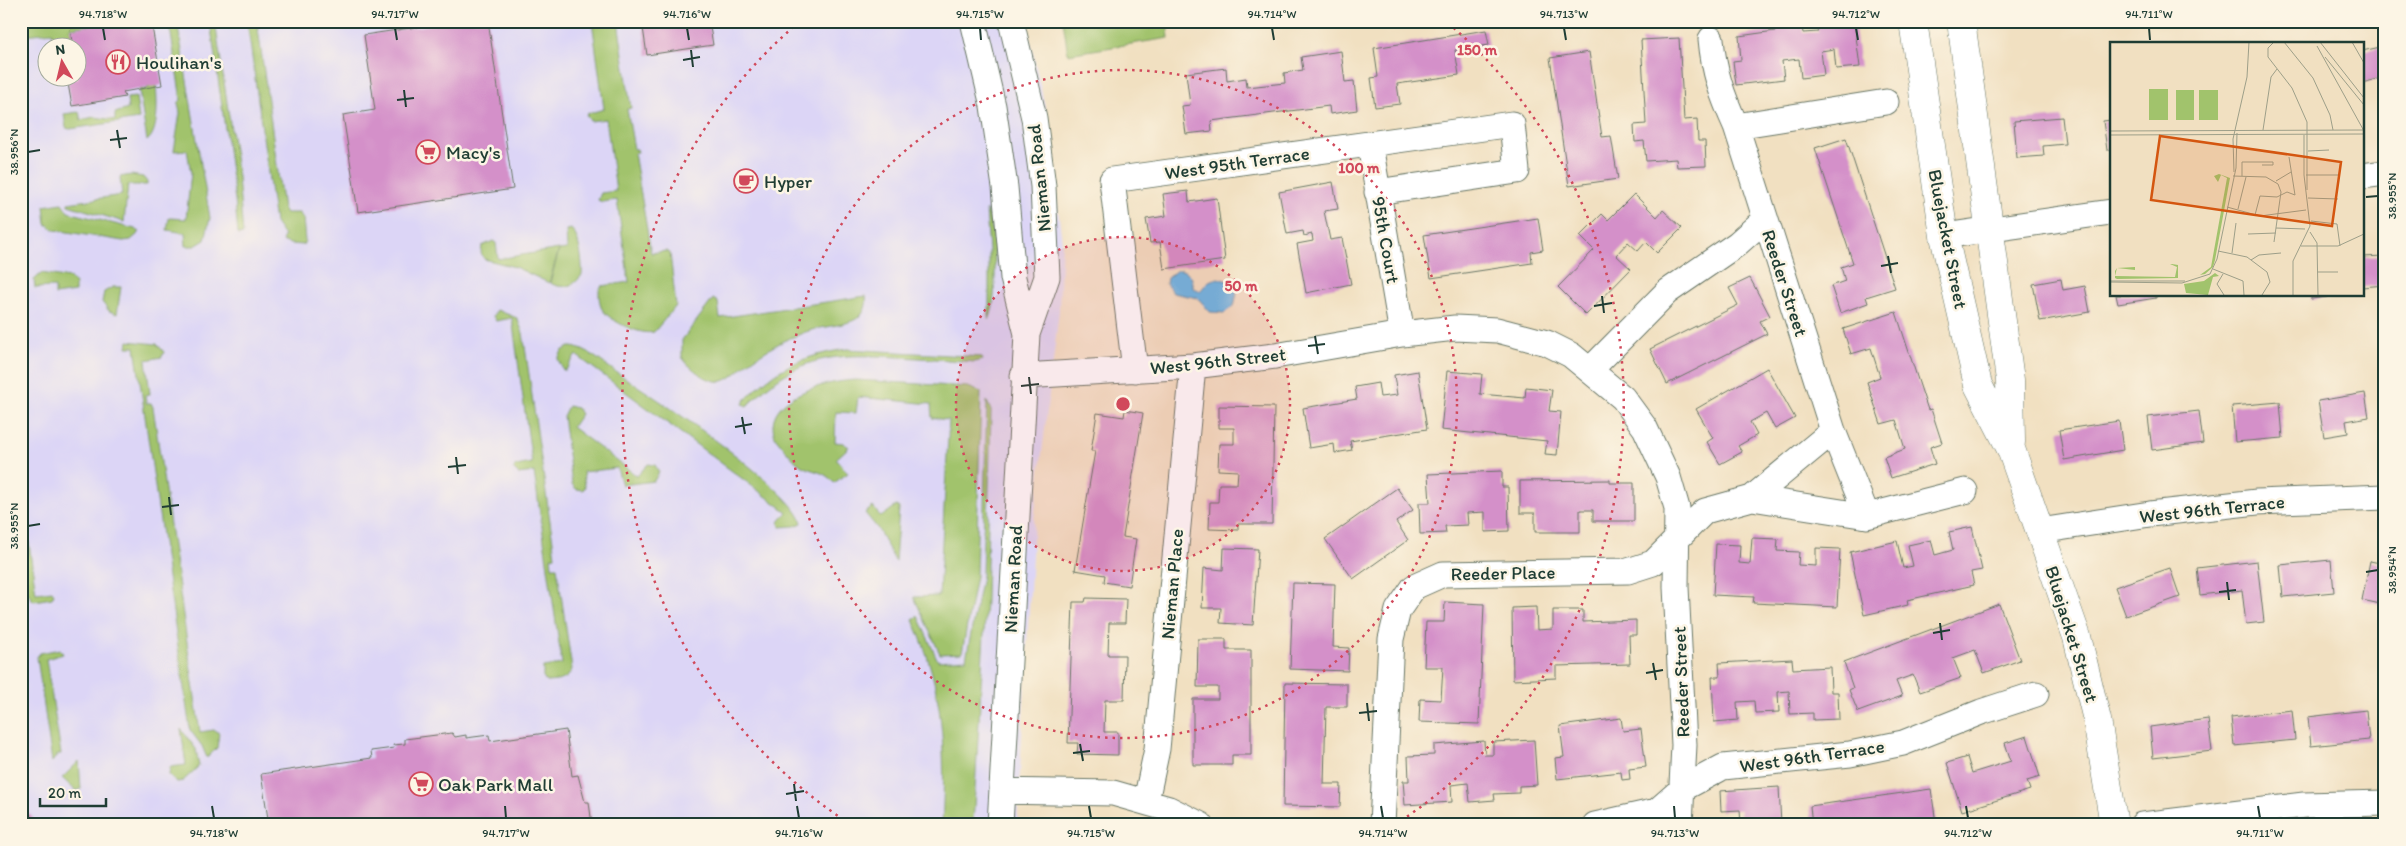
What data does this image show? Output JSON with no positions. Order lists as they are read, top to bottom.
{
  "streets": {
    "street": [
      "West 95th Terrace",
      "Nieman Road",
      "Bluejacket Street",
      "95th Court",
      "Reeder Street",
      "West 96th Street",
      "West 96th Terrace",
      "Reeder Place",
      "Nieman Place"
    ]
  },
  "crossings": [
    ["West 95th Terrace", "95th Court"],
    ["West 95th Terrace", "West 96th Street"],
    ["Nieman Road", "West 96th Street"],
    ["Bluejacket Street", "West 96th Terrace"],
    ["95th Court", "West 96th Street"],
    ["Reeder Street", "West 96th Street"],
    ["Reeder Street", "West 96th Terrace"],
    ["Reeder Street", "Reeder Place"],
    ["West 96th Street", "Nieman Place"]
  ],
  "places": {
    "restaurant": ["Houlihan's"],
    "supermarket": ["Macy's", "Oak Park Mall"],
    "cafe": ["Hyper"]
  },
  "scale_bar": "20 m",
  "north": "top",
  "coordinates": [
    "94.718°W",
    "94.717°W",
    "94.716°W",
    "94.715°W",
    "94.714°W",
    "94.713°W",
    "94.712°W",
    "94.711°W",
    "38.956°N",
    "38.955°N",
    "38.954°N"
  ],
  "rings": ["150 m", "100 m", "50 m"]
}
